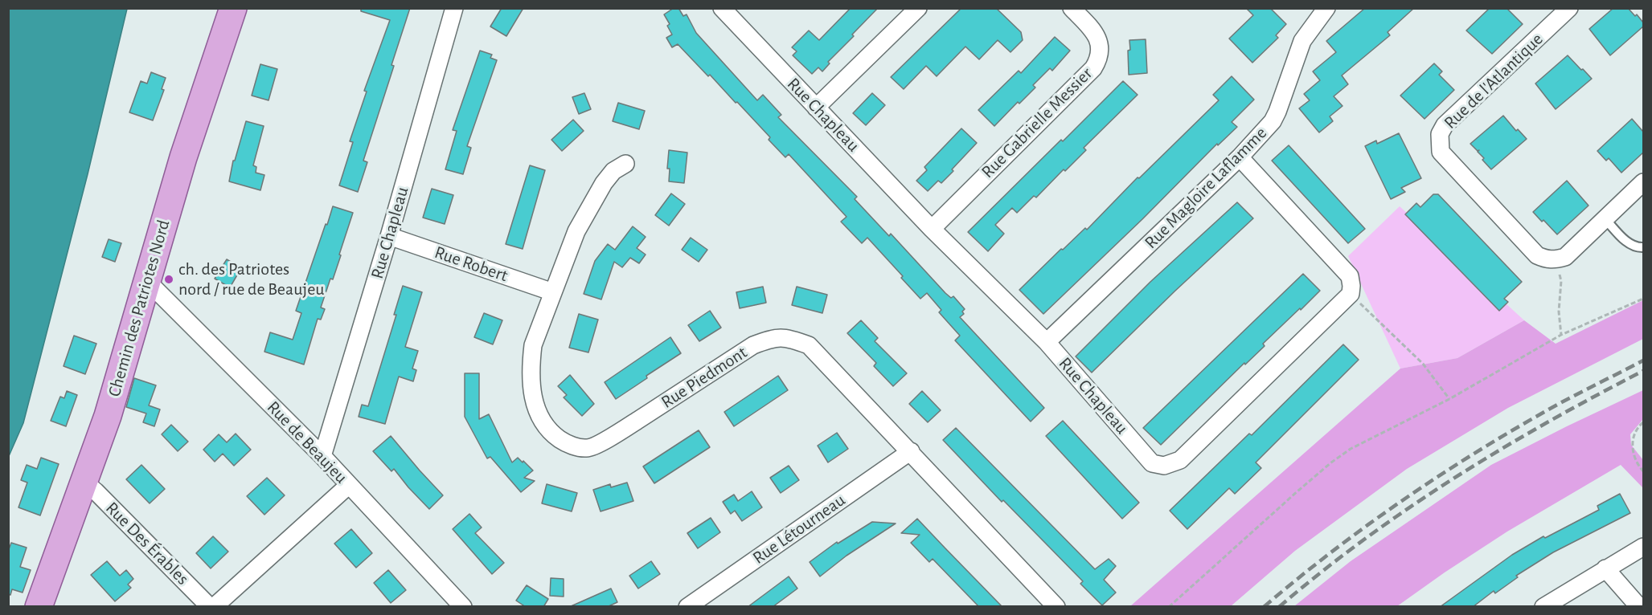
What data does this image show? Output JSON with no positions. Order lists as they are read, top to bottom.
{
  "streets": {
    "main road": ["Chemin des Patriotes Nord"],
    "street": [
      "Rue de l'Atlantique",
      "Rue Chapleau",
      "Rue Gabrielle Messier",
      "Rue Magloire Laflamme",
      "Rue Robert",
      "Rue Piedmont",
      "Rue de Beaujeu",
      "Rue Létourneau",
      "Rue Des Érables"
    ]
  },
  "crossings": [
    ["Rue Chapleau", "Rue Gabrielle Messier"],
    ["Rue Chapleau", "Rue Magloire Laflamme"],
    ["Rue Chapleau", "Rue Robert"],
    ["Rue Chapleau", "Rue de Beaujeu"],
    ["Rue Robert", "Rue Piedmont"],
    ["Chemin des Patriotes Nord", "Rue de Beaujeu"],
    ["Chemin des Patriotes Nord", "Rue Des Érables"],
    ["Rue Piedmont", "Rue Létourneau"]
  ],
  "places": ["ch. des Patriotes nord / rue de Beaujeu"]
}
